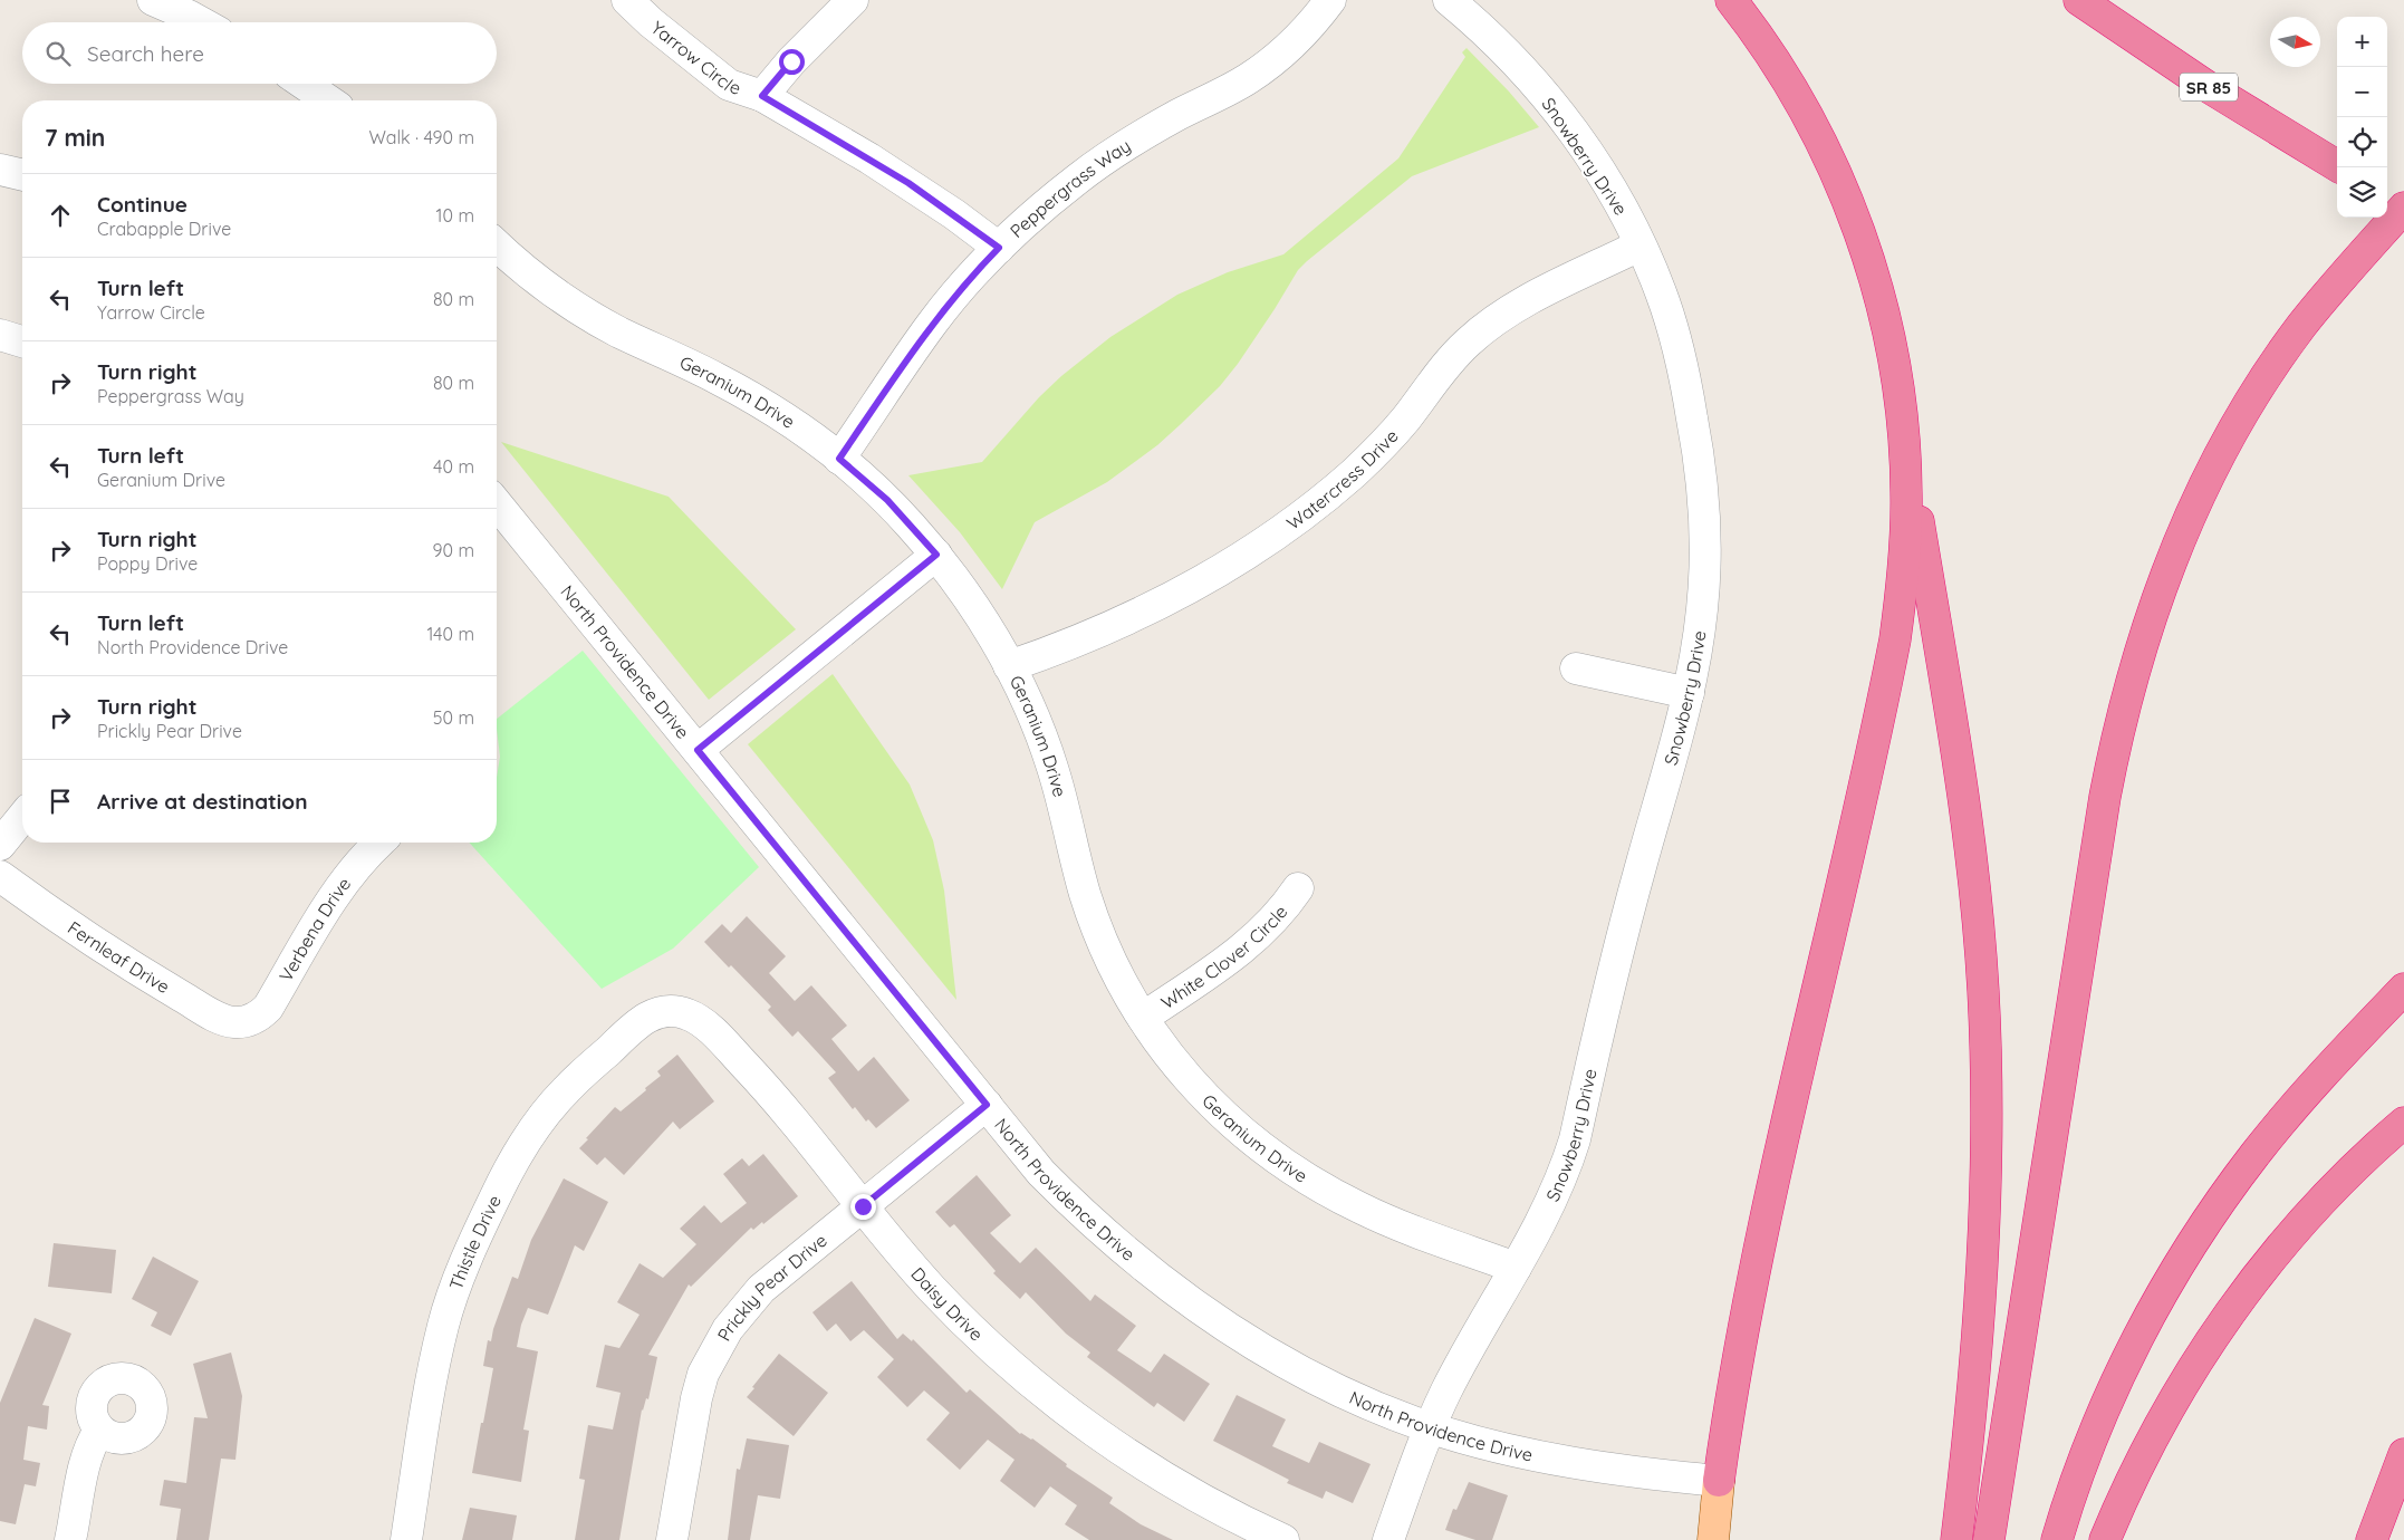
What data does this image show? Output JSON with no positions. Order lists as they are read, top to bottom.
{
  "streets": {
    "highway": ["SR 85"],
    "street": [
      "Yarrow Circle",
      "Snowberry Drive",
      "Peppergrass Way",
      "Geranium Drive",
      "Watercress Drive",
      "North Providence Drive",
      "Verbena Drive",
      "White Clover Circle",
      "Fernleaf Drive",
      "Thistle Drive",
      "Prickly Pear Drive",
      "Daisy Drive"
    ]
  },
  "crossings": [
    ["Yarrow Circle", "Peppergrass Way"],
    ["Snowberry Drive", "Geranium Drive"],
    ["Snowberry Drive", "Watercress Drive"],
    ["Snowberry Drive", "North Providence Drive"],
    ["Peppergrass Way", "Geranium Drive"],
    ["Geranium Drive", "Watercress Drive"],
    ["Geranium Drive", "White Clover Circle"],
    ["North Providence Drive", "Prickly Pear Drive"],
    ["Verbena Drive", "Fernleaf Drive"],
    ["Thistle Drive", "Daisy Drive"],
    ["Prickly Pear Drive", "Daisy Drive"]
  ],
  "north": "right",
  "page": {
    "map_buttons": ["+", "−"],
    "search": "Search here",
    "heading": ["7 min", "Walk · 490 m"],
    "list": [
      ["Continue", "Crabapple Drive", "10 m"],
      ["Turn left", "Yarrow Circle", "80 m"],
      ["Turn right", "Peppergrass Way", "80 m"],
      ["Turn left", "Geranium Drive", "40 m"],
      ["Turn right", "Poppy Drive", "90 m"],
      ["Turn left", "North Providence Drive", "140 m"],
      ["Turn right", "Prickly Pear Drive", "50 m"],
      "Arrive at destination"
    ]
  }
}
